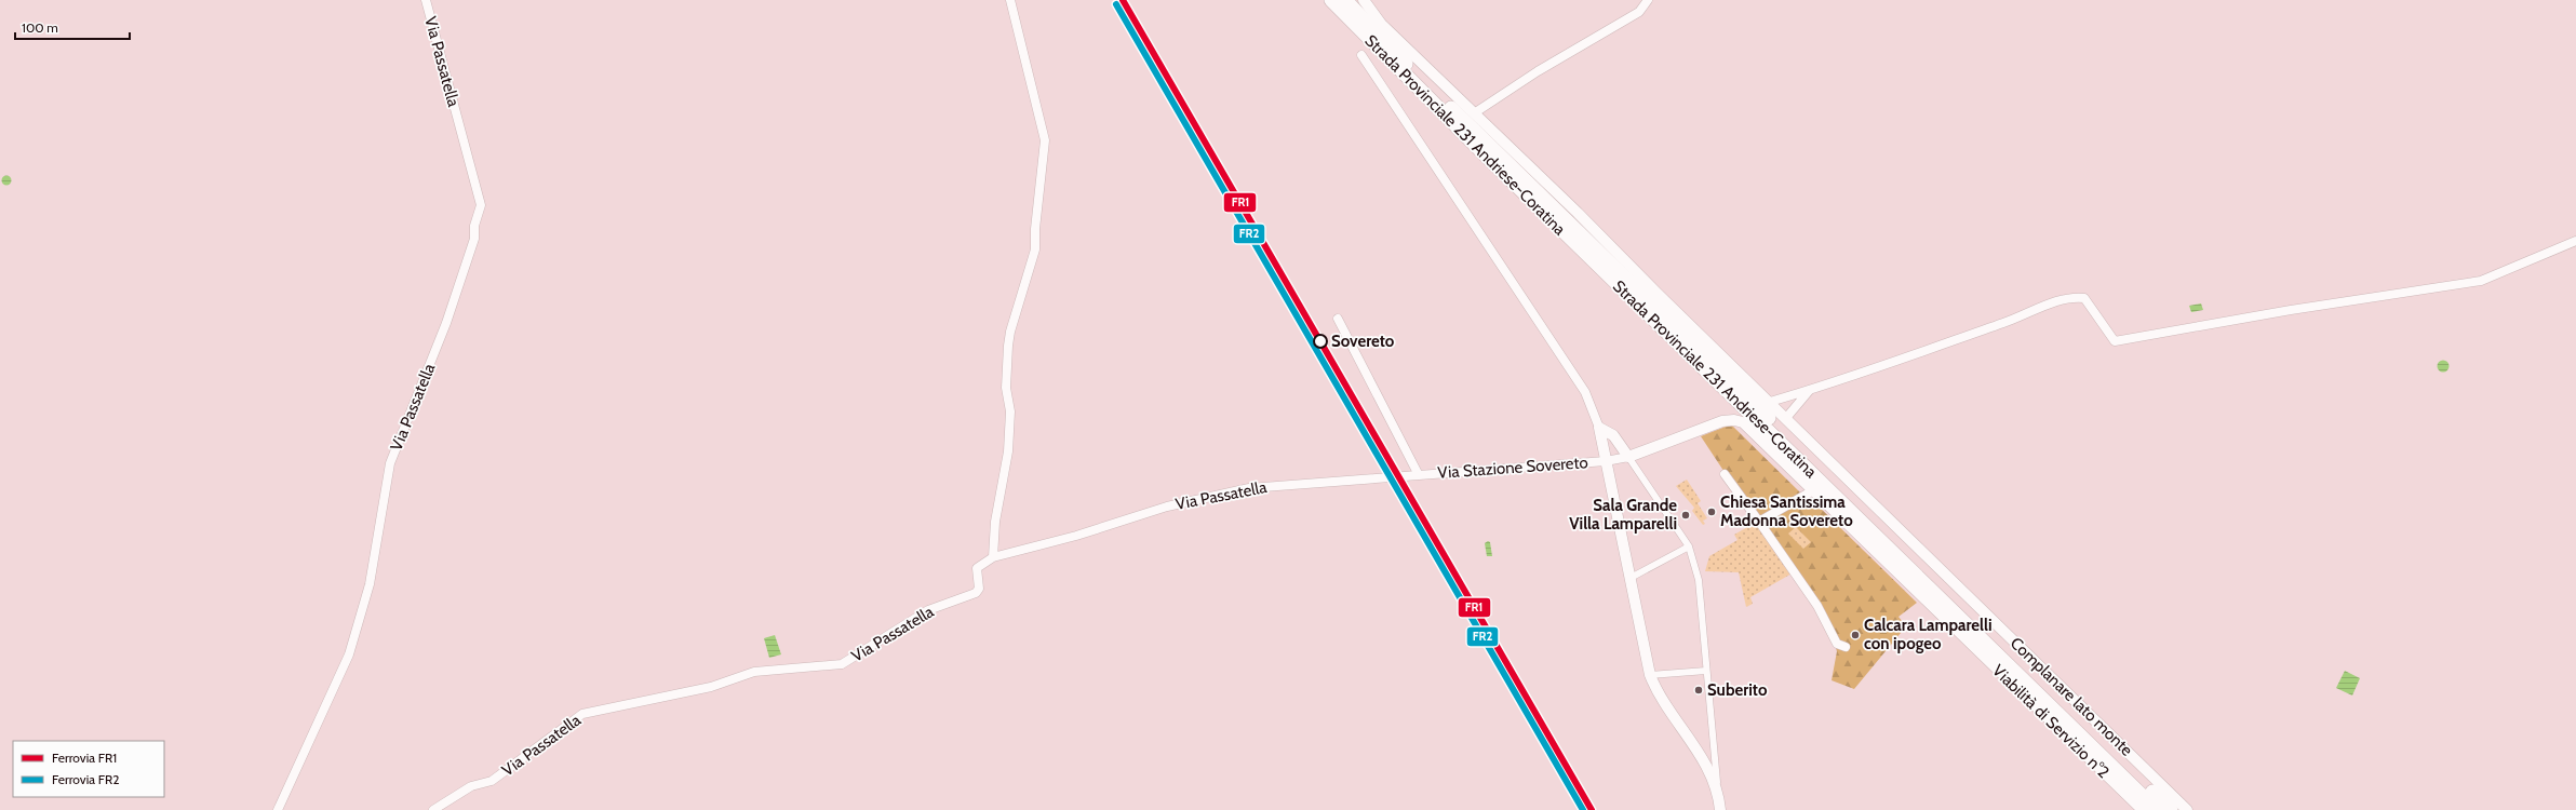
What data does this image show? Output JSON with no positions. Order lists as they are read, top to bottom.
{
  "streets": {
    "highway": ["Strada Provinciale 231 Andriese-Coratina"],
    "street": [
      "Via Passatella",
      "Via Stazione Sovereto",
      "Complanare lato monte",
      "Viabilità di Servizio n°2"
    ]
  },
  "crossings": [
    ["Via Passatella", "Via Stazione Sovereto"],
    ["Via Stazione Sovereto", "Viabilità di Servizio n°2"]
  ],
  "places": [
    "Sovereto",
    "Chiesa Santissima Madonna Sovereto",
    "Sala Grande Villa Lamparelli",
    "Calcara Lamparelli con ipogeo",
    "Suberito"
  ],
  "lines": ["rail line FR1", "rail line FR2"],
  "legend": ["Ferrovia FR1", "Ferrovia FR2"],
  "scale_bar": "100 m"
}
